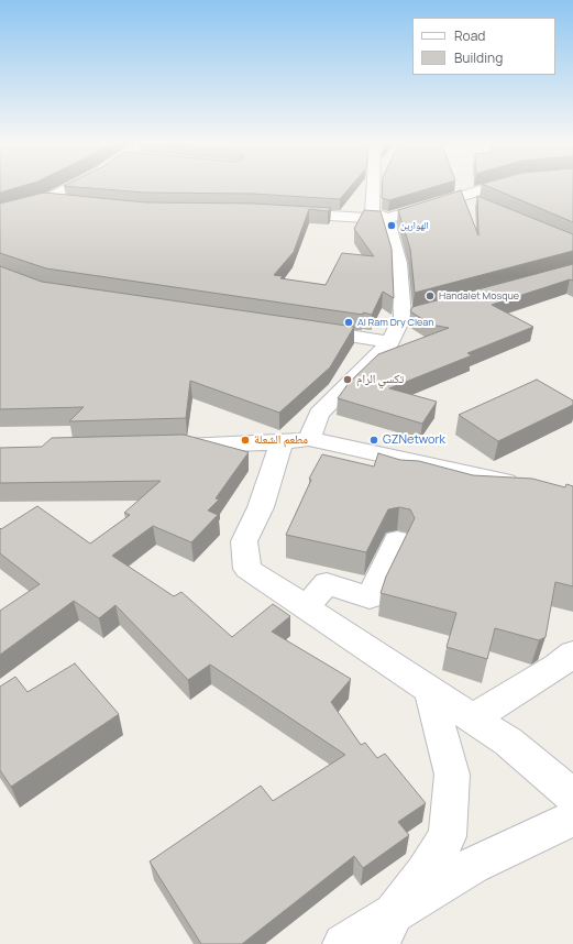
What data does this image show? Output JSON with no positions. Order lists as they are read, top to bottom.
{
  "places": [
    "الهوارين",
    "Handalet Mosque",
    "Al Ram Dry Clean",
    "تكسي الرام",
    "مطعم الشعلة",
    "GZNetwork"
  ],
  "legend": ["Road", "Building"]
}
